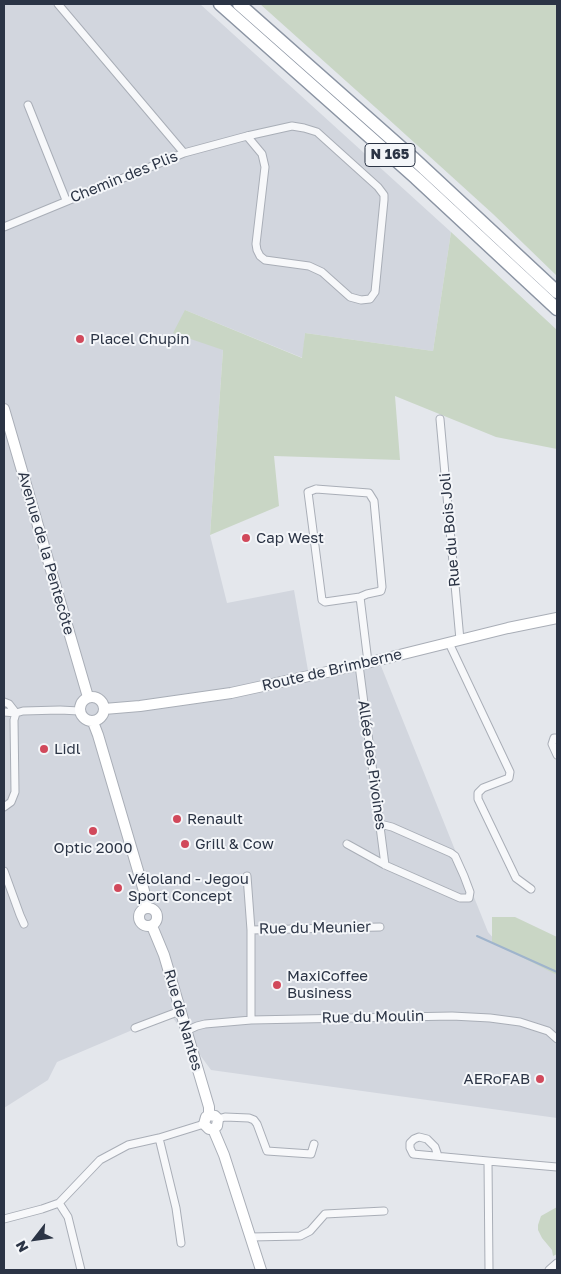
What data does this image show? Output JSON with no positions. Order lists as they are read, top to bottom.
{
  "streets": {
    "highway": ["N 165"],
    "main road": ["Avenue de la Pentecôte", "Route de Brimberne", "Rue de Nantes"],
    "street": [
      "Chemin des Plis",
      "Rue du Bois Joli",
      "Allée des Pivoines",
      "Rue du Meunier",
      "Rue du Moulin"
    ]
  },
  "crossings": [
    ["Rue du Bois Joli", "Route de Brimberne"],
    ["Avenue de la Pentecôte", "Route de Brimberne"],
    ["Avenue de la Pentecôte", "Rue de Nantes"],
    ["Route de Brimberne", "Allée des Pivoines"],
    ["Route de Brimberne", "Rue de Nantes"],
    ["Rue du Meunier", "Rue du Moulin"],
    ["Rue du Moulin", "Rue de Nantes"]
  ],
  "places": [
    "Placel Chupin",
    "Cap West",
    "Lidl",
    "Renault",
    "Optic 2000",
    "Grill & Cow",
    "Véloland - Jegou Sport Concept",
    "MaxiCoffee Business",
    "AERoFAB"
  ],
  "north": "bottom left"
}
